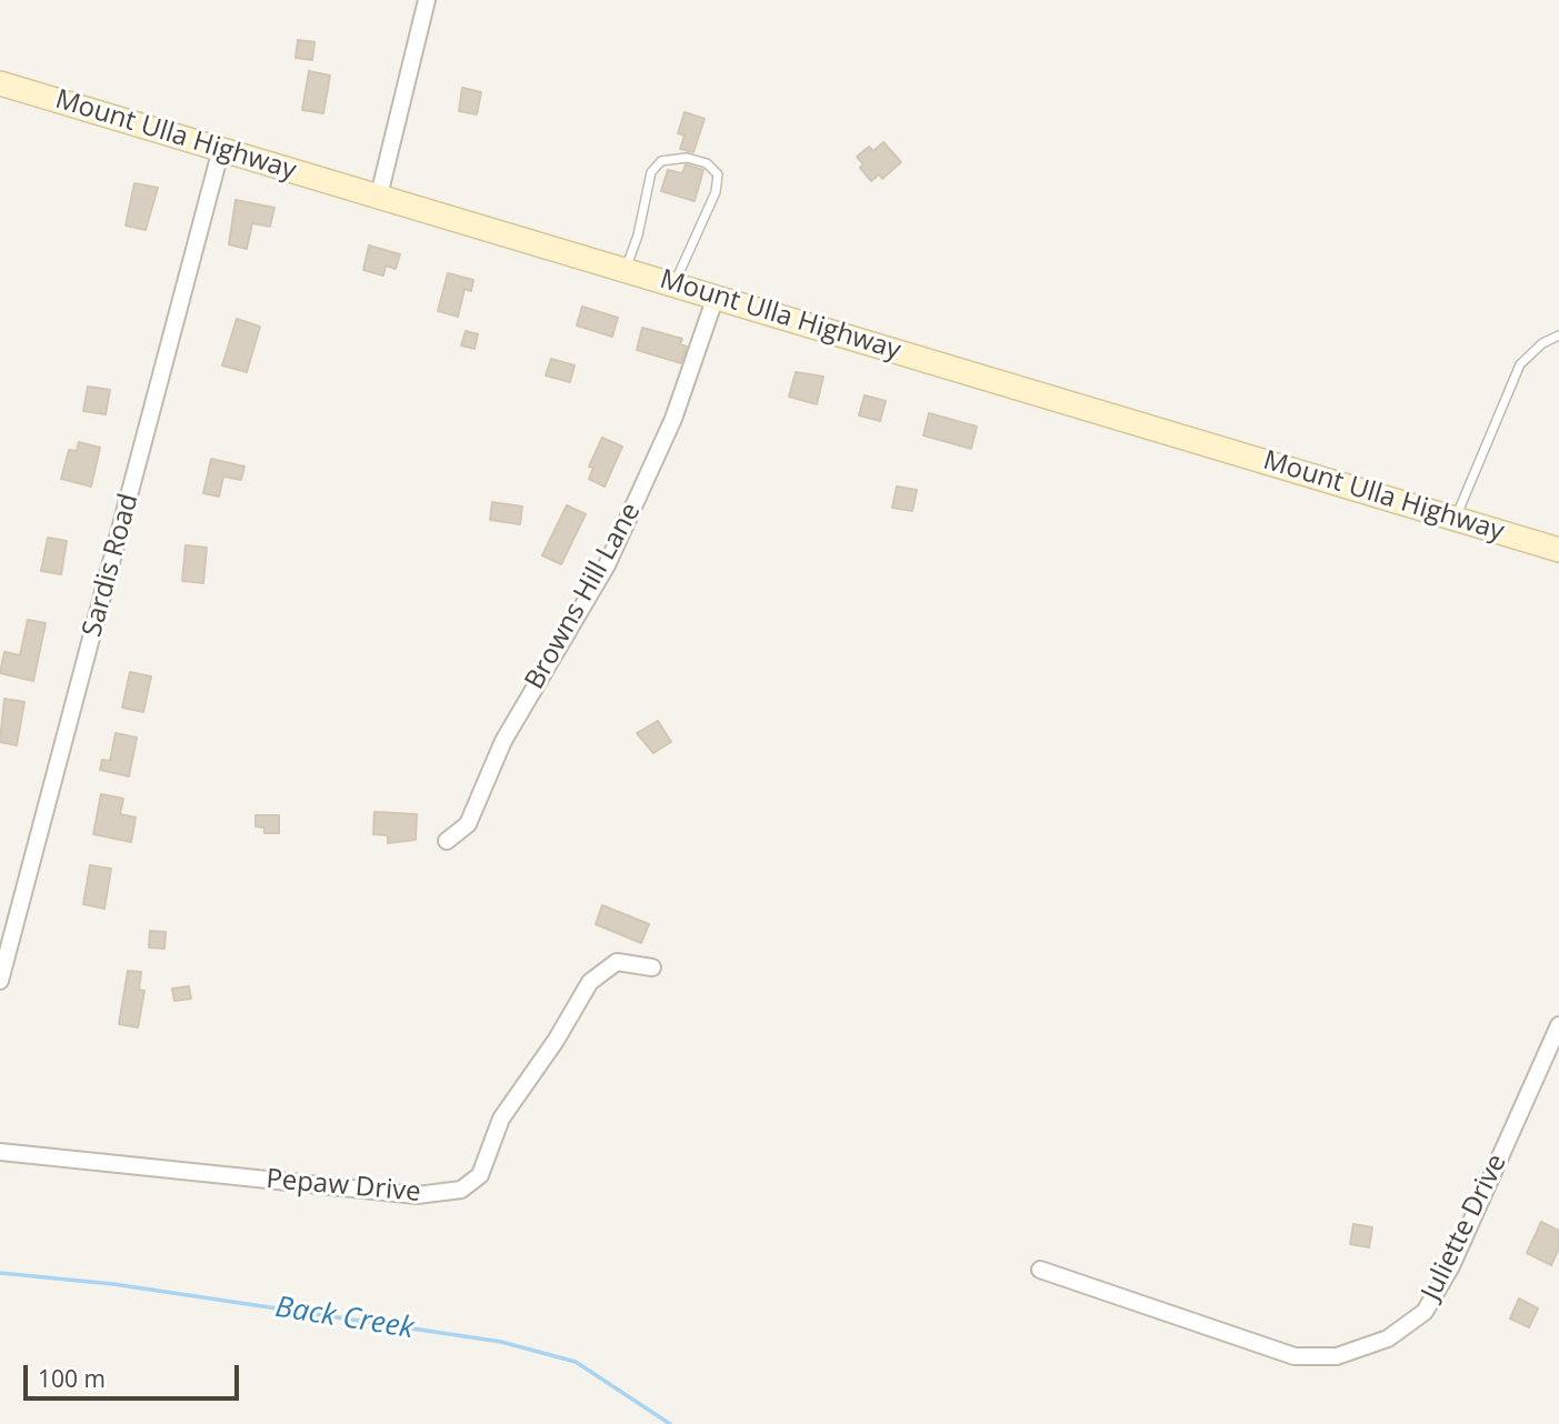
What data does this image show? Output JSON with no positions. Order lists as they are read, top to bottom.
{
  "streets": {
    "main road": ["Mount Ulla Highway"],
    "street": [
      "Sardis Road",
      "Browns Hill Lane",
      "Pepaw Drive",
      "Juliette Drive"
    ]
  },
  "crossings": [
    ["Mount Ulla Highway", "Sardis Road"],
    ["Mount Ulla Highway", "Browns Hill Lane"]
  ],
  "water": ["Back Creek"],
  "scale_bar": "100 m"
}
